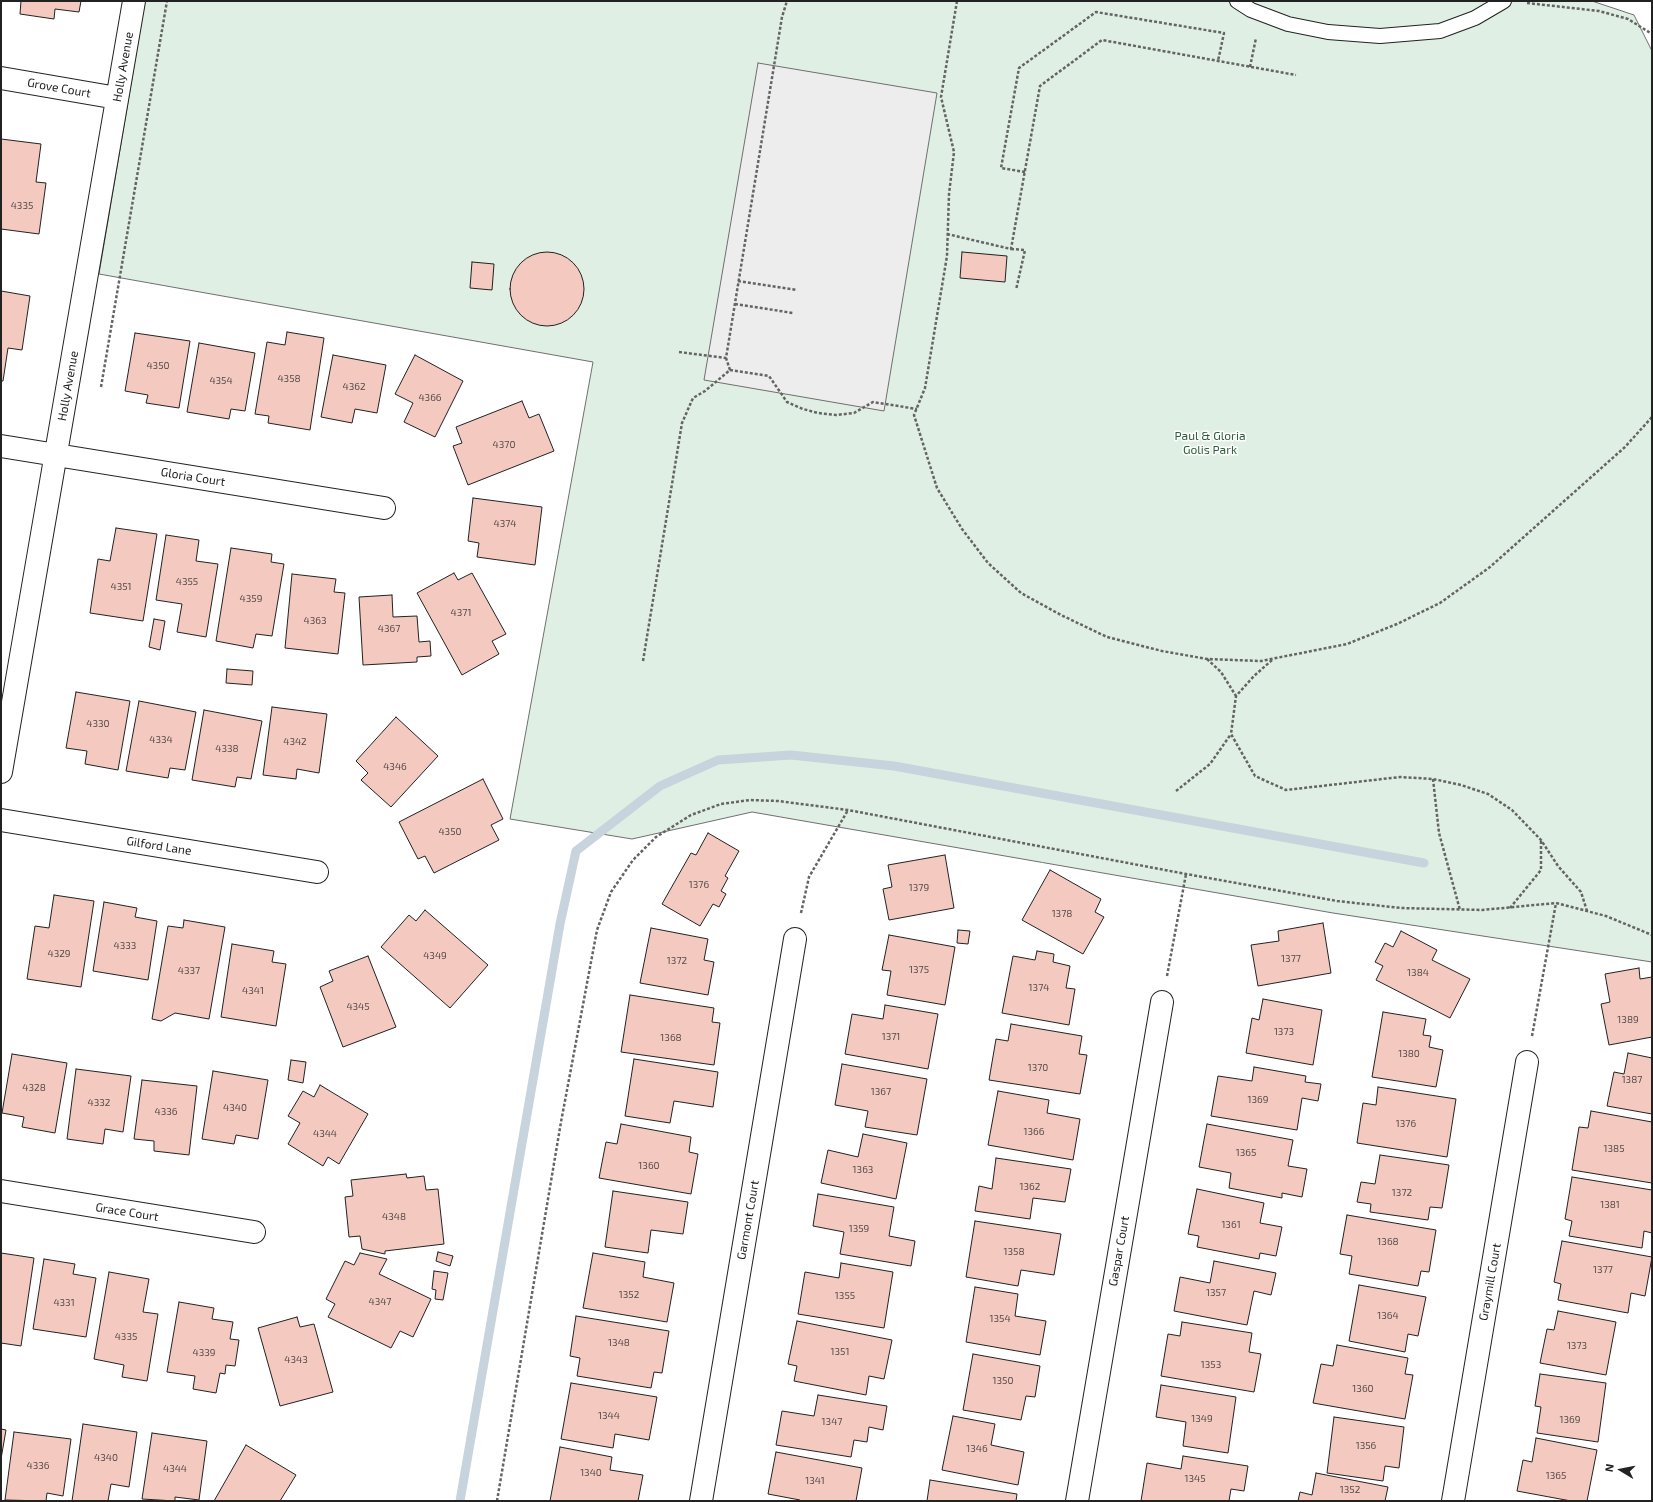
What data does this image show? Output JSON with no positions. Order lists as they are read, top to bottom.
{
  "streets": {
    "street": [
      "Holly Avenue",
      "Grove Court",
      "Gloria Court",
      "Gilford Lane",
      "Grace Court",
      "Garmont Court",
      "Gaspar Court",
      "Graymill Court"
    ]
  },
  "crossings": [
    ["Holly Avenue", "Grove Court"],
    ["Holly Avenue", "Gloria Court"]
  ],
  "parks": ["Paul & Gloria Golis Park"],
  "house_numbers": [
    "4335",
    "4350",
    "4358",
    "4354",
    "4362",
    "4366",
    "4370",
    "4374",
    "4355",
    "4351",
    "4359",
    "4371",
    "4363",
    "4367",
    "4330",
    "4334",
    "4342",
    "4338",
    "4346",
    "4350",
    "1376",
    "1379",
    "1378",
    "4333",
    "4329",
    "4349",
    "1377",
    "1372",
    "1375",
    "4337",
    "1384",
    "1374",
    "4341",
    "4345",
    "1389",
    "1373",
    "1371",
    "1368",
    "1380",
    "1370",
    "1387",
    "4328",
    "1367",
    "1369",
    "4332",
    "4340",
    "4336",
    "1376",
    "1366",
    "4344",
    "1385",
    "1365",
    "1360",
    "1363",
    "1362",
    "1372",
    "1381",
    "4348",
    "1361",
    "1359",
    "1368",
    "1358",
    "1377",
    "1357",
    "1352",
    "1355",
    "4347",
    "4331",
    "1364",
    "1354",
    "4335",
    "1348",
    "1373",
    "1351",
    "4339",
    "4343",
    "1353",
    "1350",
    "1360",
    "1344",
    "1349",
    "1369",
    "1347",
    "1356",
    "1346",
    "4340",
    "4336",
    "4344",
    "1340",
    "1365",
    "1345",
    "1341",
    "1352"
  ],
  "north": "left"
}
